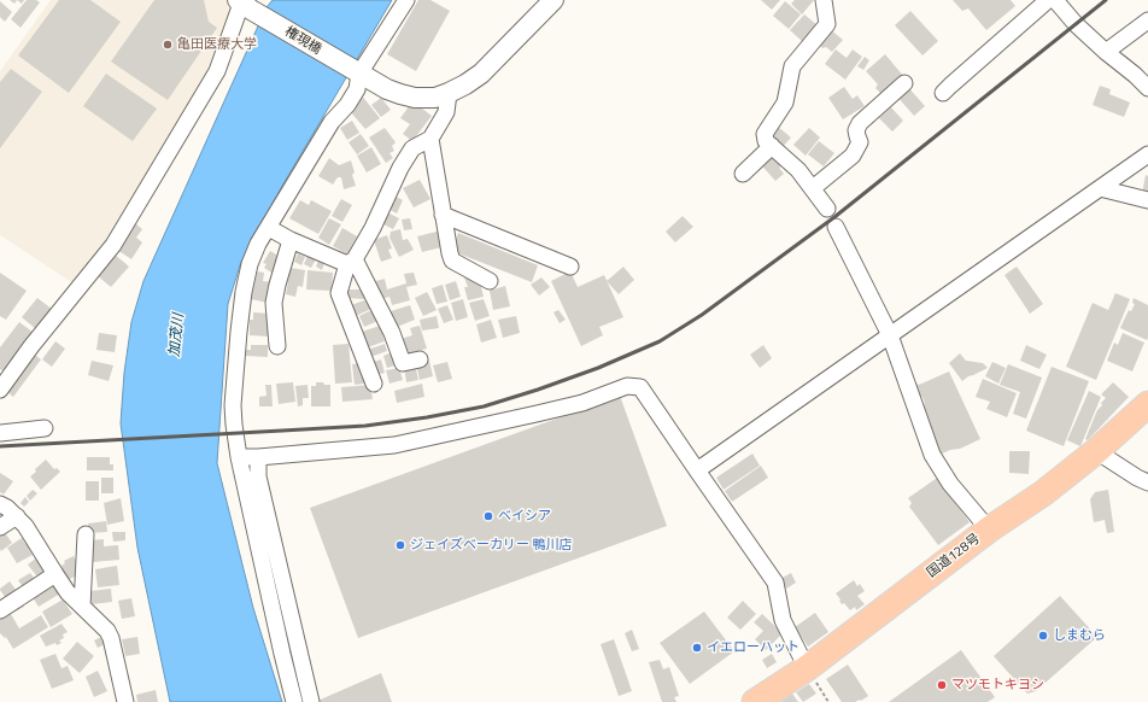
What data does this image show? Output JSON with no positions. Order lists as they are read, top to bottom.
{
  "streets": {
    "highway": ["国道128号"],
    "street": ["権現橋"]
  },
  "water": ["加茂川"],
  "places": [
    "亀田医療大学",
    "ベイシア",
    "ジェイズベーカリー 鴨川店",
    "しまむら",
    "イエローハット",
    "マツモトキヨシ"
  ]
}
